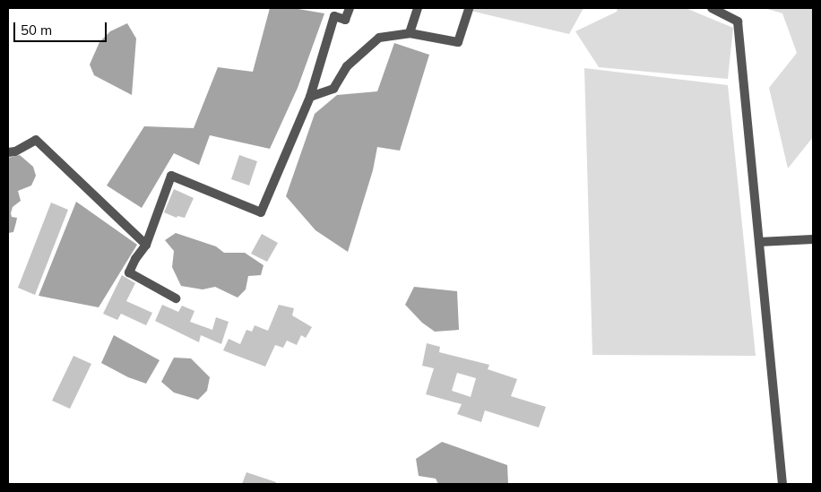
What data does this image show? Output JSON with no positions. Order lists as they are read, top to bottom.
{
  "scale_bar": "50 m"
}
